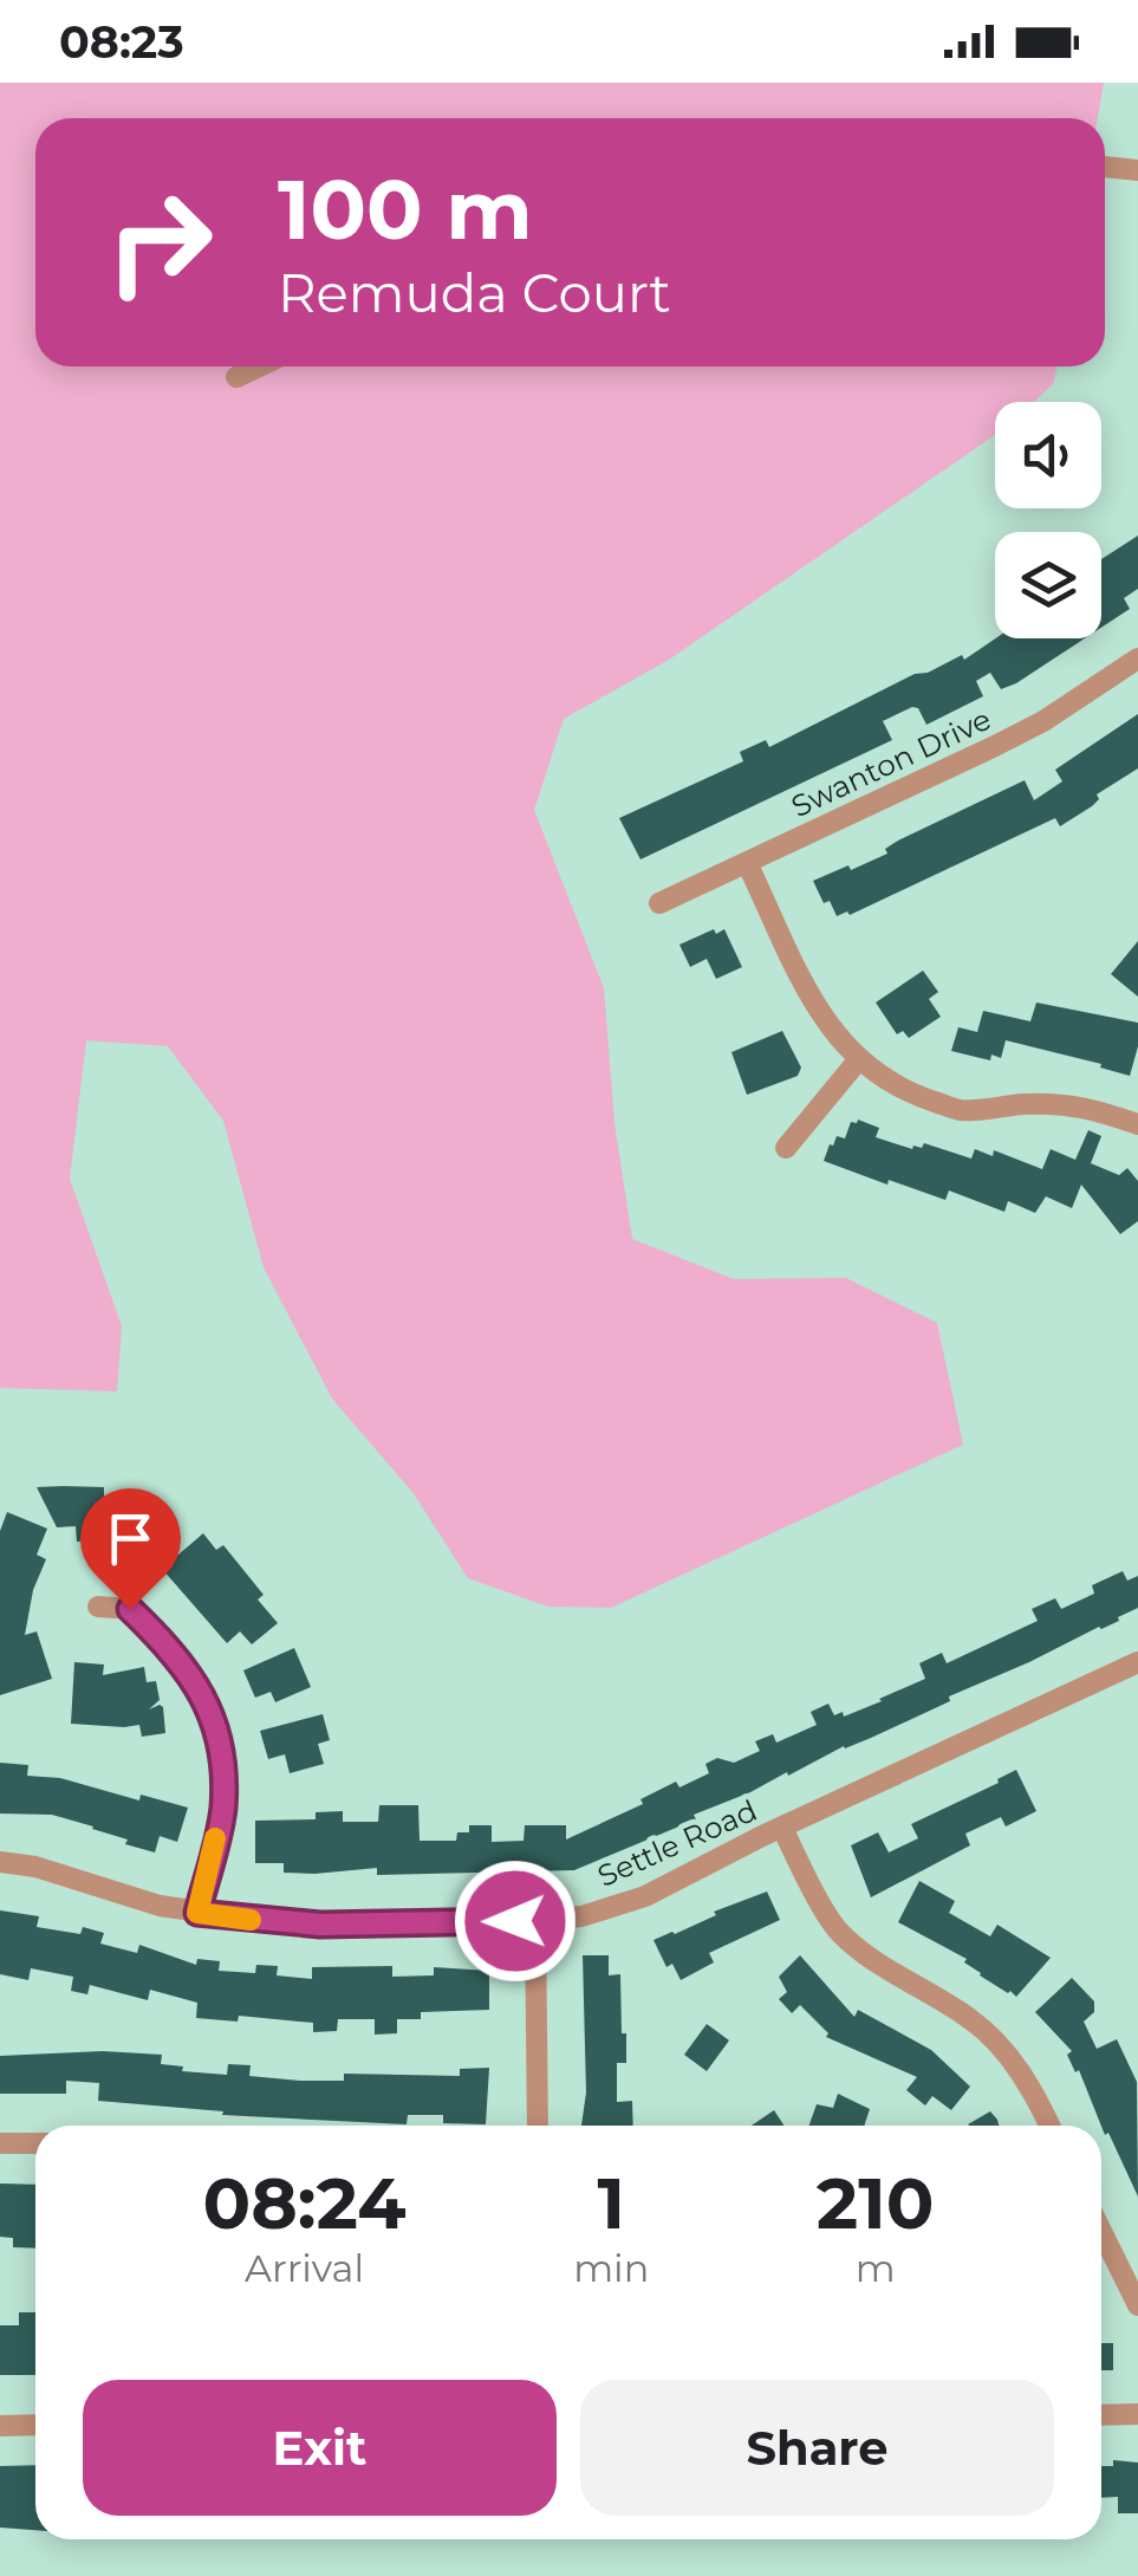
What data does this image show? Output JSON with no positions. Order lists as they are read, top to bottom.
{
  "streets": {
    "street": ["Swanton Drive", "Settle Road"]
  },
  "page": {
    "status": "08:23",
    "turn": ["100 m", "Remuda Court"],
    "eta": [
      "08:24",
      "Arrival",
      "1",
      "min",
      "210",
      "m"
    ],
    "buttons": ["Exit", "Share"]
  }
}
